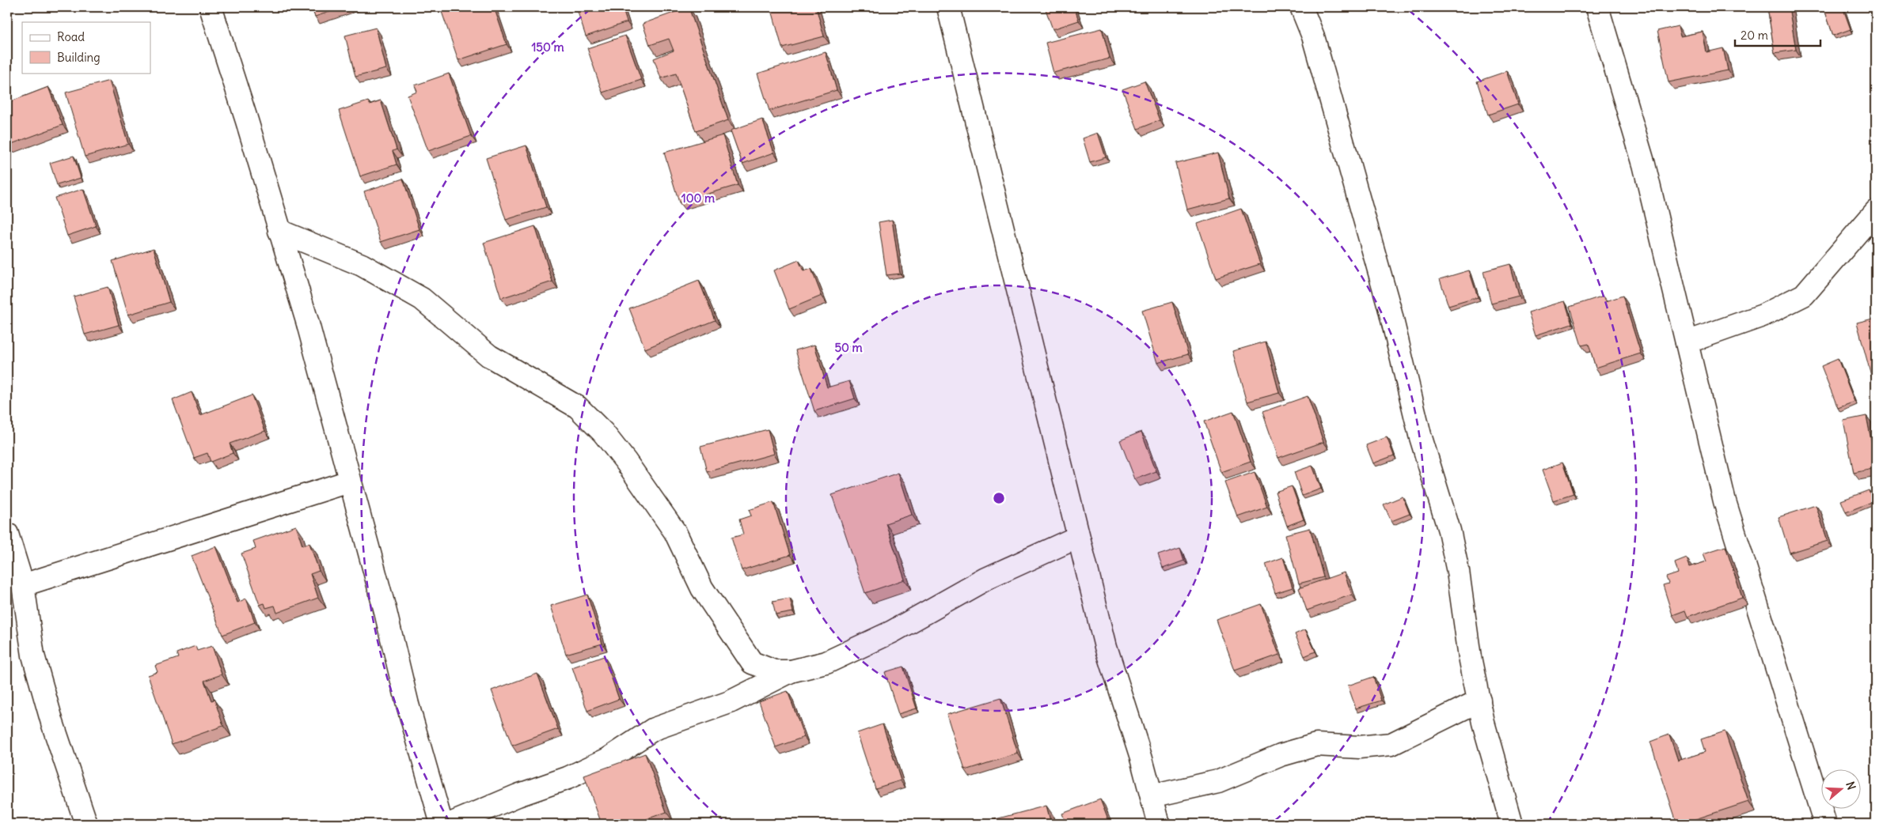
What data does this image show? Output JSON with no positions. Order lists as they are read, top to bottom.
{
  "legend": ["Road", "Building"],
  "scale_bar": "20 m",
  "north": "right",
  "rings": ["150 m", "100 m", "50 m"]
}
